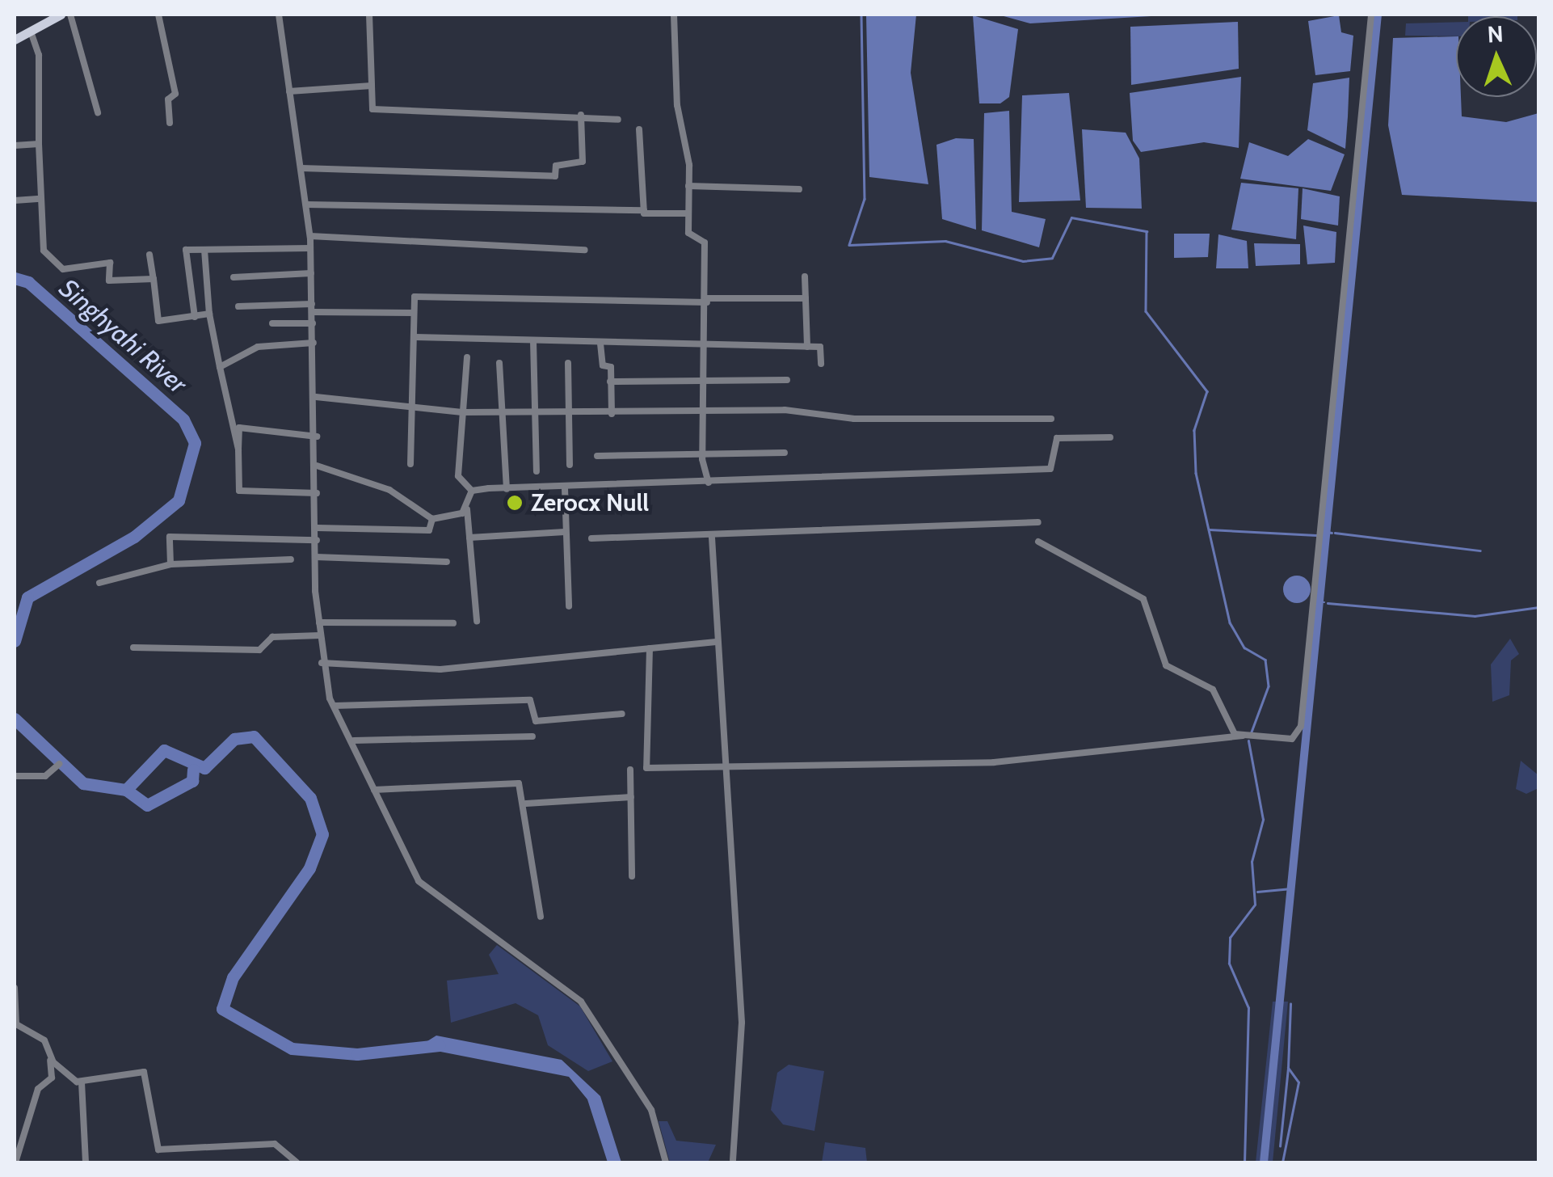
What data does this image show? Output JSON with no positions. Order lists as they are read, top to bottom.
{
  "water": ["Singhyahi River"],
  "places": ["Zerocx Null"],
  "north": "top"
}
